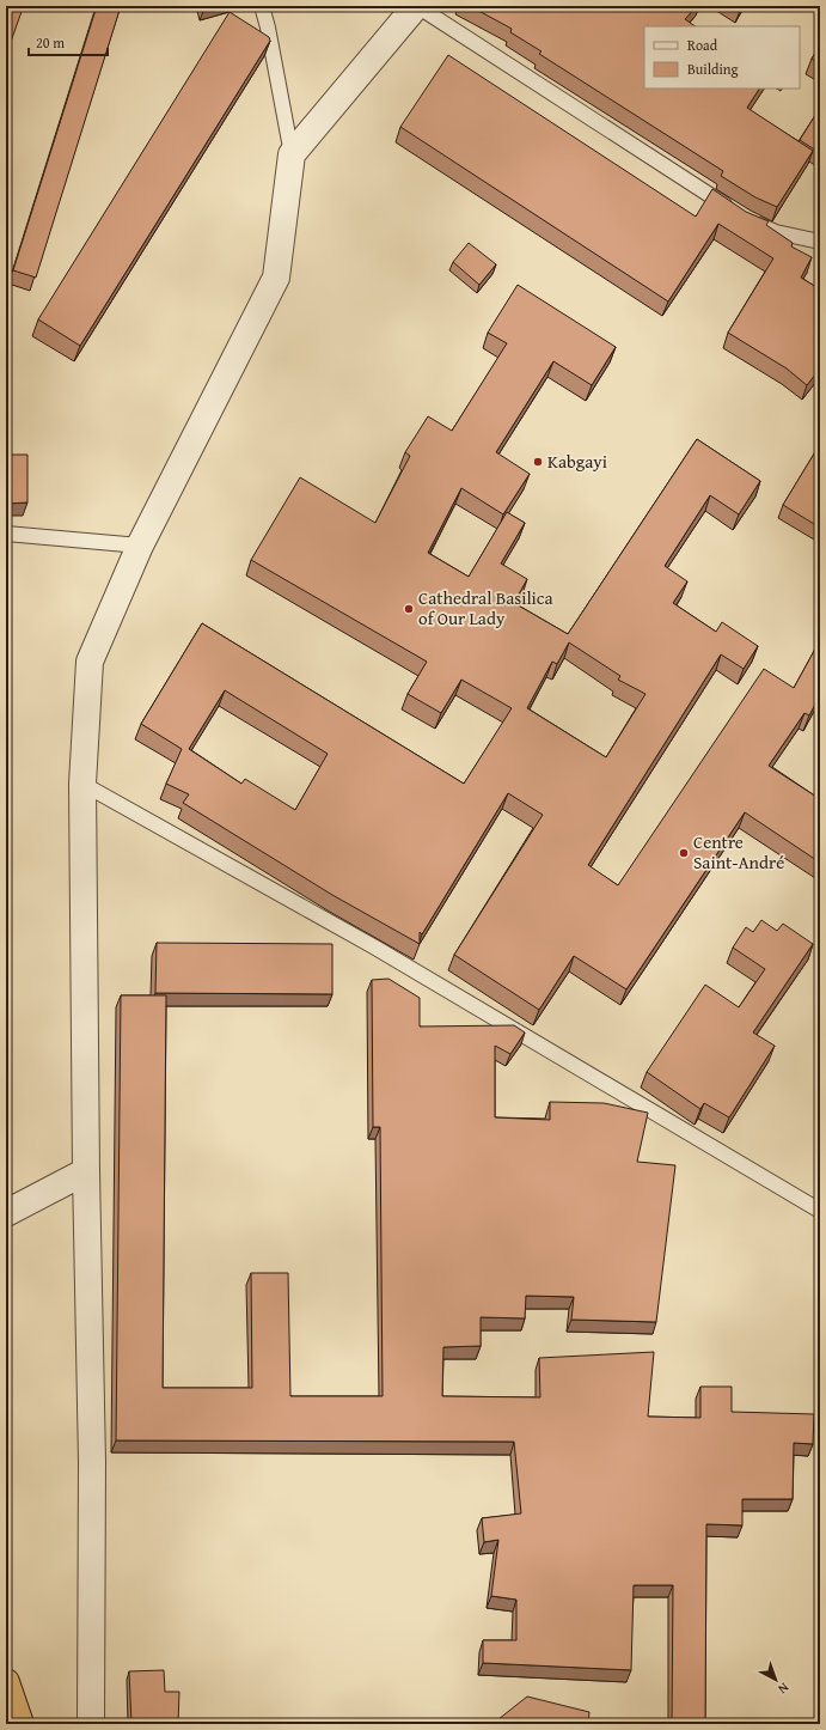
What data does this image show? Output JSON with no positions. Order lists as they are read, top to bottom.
{
  "places": ["Kabgayi", "Cathedral Basilica of Our Lady", "Centre Saint-André"],
  "legend": ["Road", "Building"],
  "scale_bar": "20 m",
  "north": "bottom right"
}
